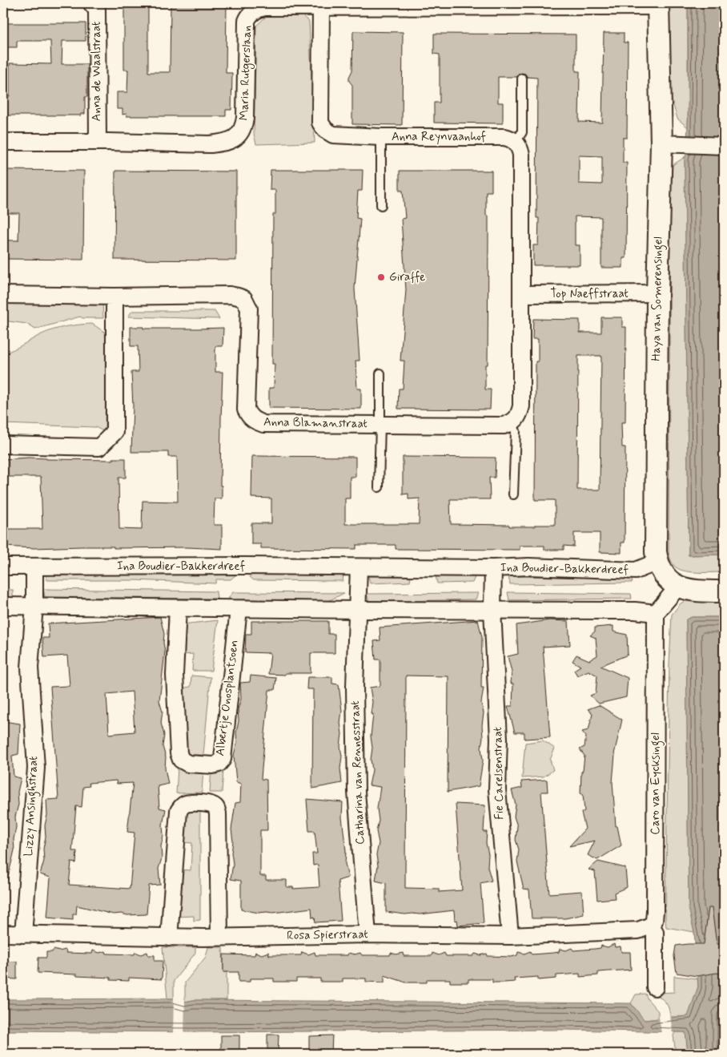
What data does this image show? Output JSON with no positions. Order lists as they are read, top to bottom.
{
  "streets": {
    "street": [
      "Anna de Waalstraat",
      "Maria Rutgerslaan",
      "Anna Reynvaanhof",
      "Top Naeffstraat",
      "Haya van Somerensingel",
      "Anna Blamanstraat",
      "Ina Boudier-Bakkerdreef",
      "Albertje Onosplantsoen",
      "Catharina van Rennesstraat",
      "Fie Carelsenstraat",
      "Caro van Eycksingel",
      "Lizzy Ansinghstraat",
      "Rosa Spierstraat"
    ]
  },
  "crossings": [
    ["Anna de Waalstraat", "Maria Rutgerslaan"],
    ["Maria Rutgerslaan", "Haya van Somerensingel"],
    ["Top Naeffstraat", "Haya van Somerensingel"],
    ["Haya van Somerensingel", "Ina Boudier-Bakkerdreef"],
    ["Ina Boudier-Bakkerdreef", "Fie Carelsenstraat"],
    ["Ina Boudier-Bakkerdreef", "Lizzy Ansinghstraat"],
    ["Catharina van Rennesstraat", "Rosa Spierstraat"],
    ["Fie Carelsenstraat", "Rosa Spierstraat"],
    ["Caro van Eycksingel", "Rosa Spierstraat"],
    ["Lizzy Ansinghstraat", "Rosa Spierstraat"]
  ],
  "places": ["Giraffe"]
}
